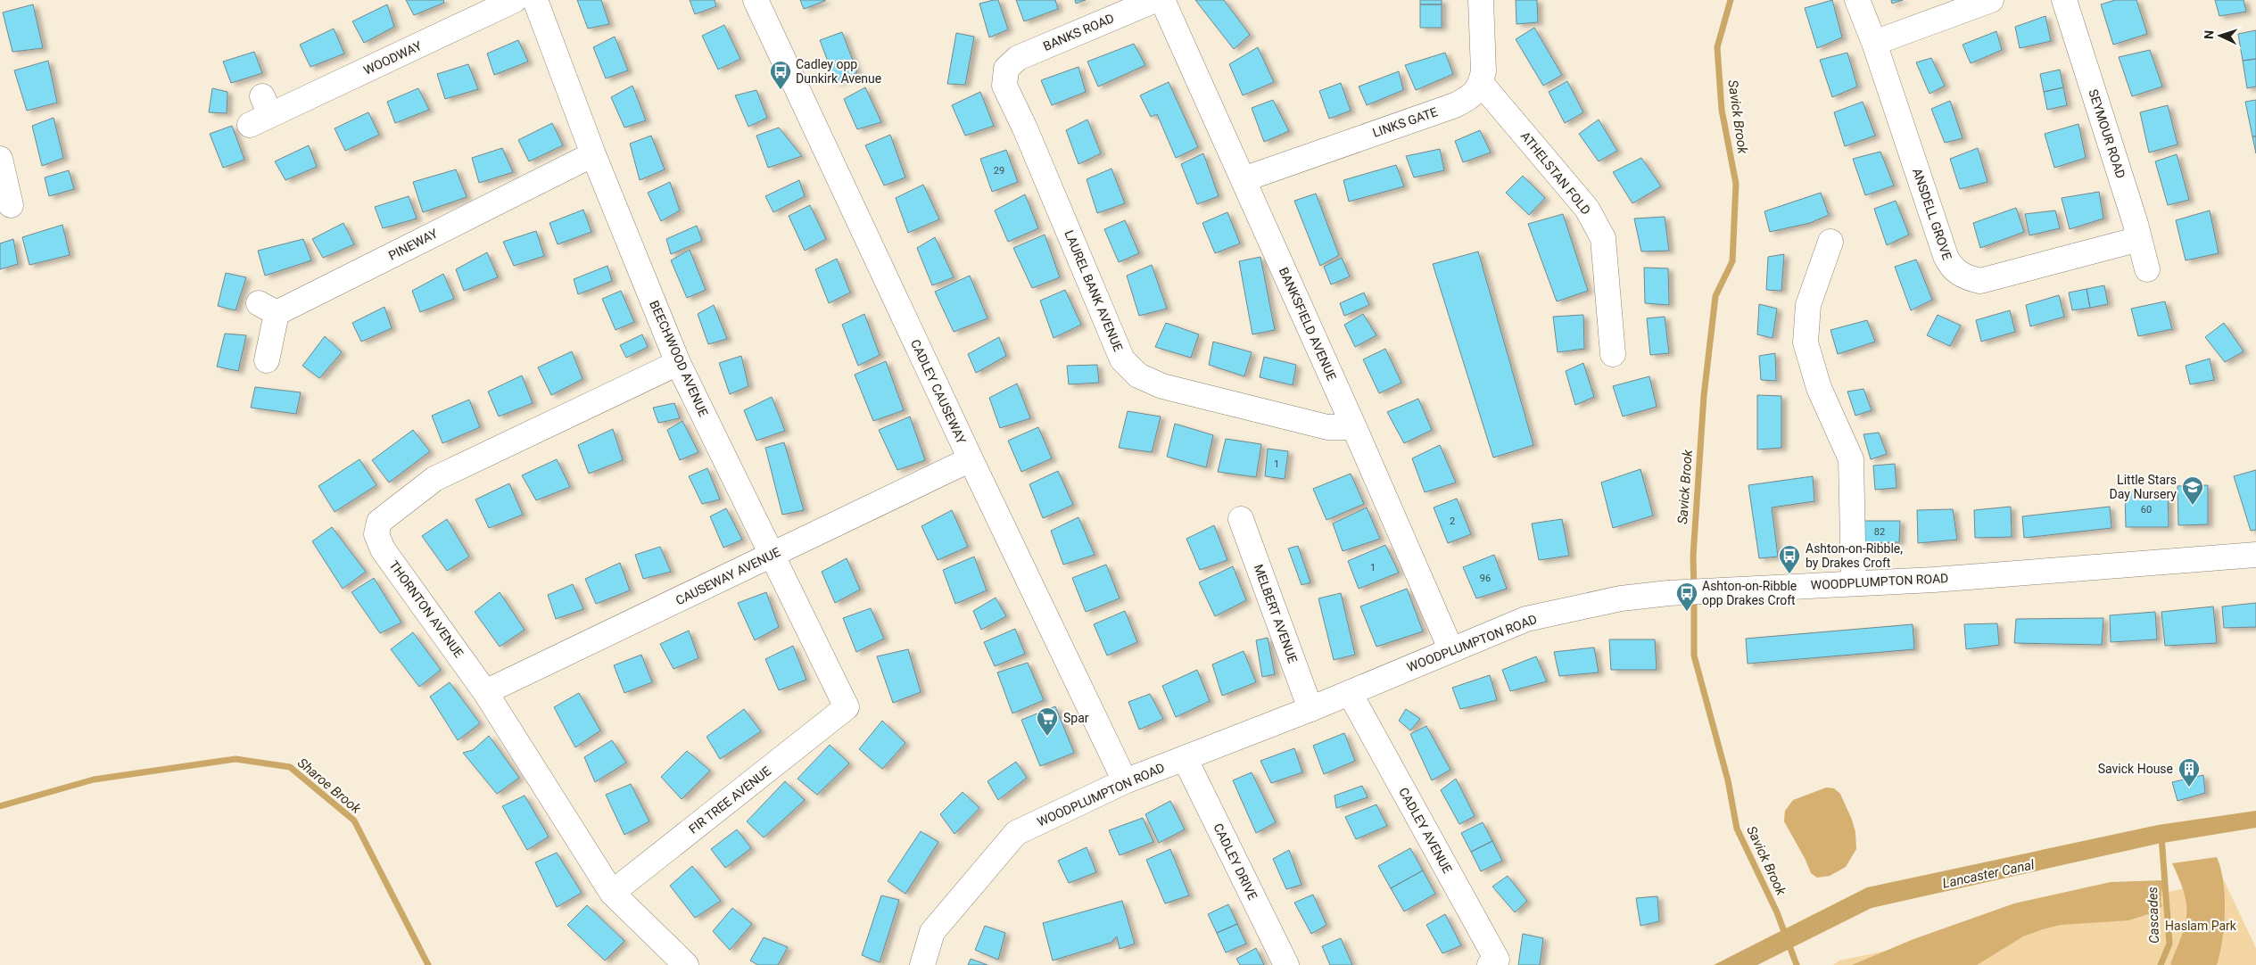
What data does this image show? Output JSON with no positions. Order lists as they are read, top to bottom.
{
  "streets": {
    "street": [
      "BANKS ROAD",
      "WOODWAY",
      "LINKS GATE",
      "SEYMOUR ROAD",
      "ATHELSTAN FOLD",
      "ANSDELL GROVE",
      "PINEWAY",
      "LAUREL BANK AVENUE",
      "BANKSFIELD AVENUE",
      "BEECHWOOD AVENUE",
      "CADLEY CAUSEWAY",
      "CAUSEWAY AVENUE",
      "WOODPLUMPTON ROAD",
      "THORNTON AVENUE",
      "MELBERT AVENUE",
      "FIR TREE AVENUE",
      "CADLEY AVENUE",
      "CADLEY DRIVE"
    ]
  },
  "crossings": [
    ["BANKS ROAD", "LAUREL BANK AVENUE"],
    ["LINKS GATE", "ATHELSTAN FOLD"],
    ["LINKS GATE", "BANKSFIELD AVENUE"],
    ["SEYMOUR ROAD", "ANSDELL GROVE"],
    ["PINEWAY", "BEECHWOOD AVENUE"],
    ["LAUREL BANK AVENUE", "BANKSFIELD AVENUE"],
    ["BANKSFIELD AVENUE", "WOODPLUMPTON ROAD"],
    ["BEECHWOOD AVENUE", "CAUSEWAY AVENUE"],
    ["BEECHWOOD AVENUE", "THORNTON AVENUE"],
    ["BEECHWOOD AVENUE", "FIR TREE AVENUE"],
    ["CADLEY CAUSEWAY", "CAUSEWAY AVENUE"],
    ["CADLEY CAUSEWAY", "WOODPLUMPTON ROAD"],
    ["CAUSEWAY AVENUE", "THORNTON AVENUE"],
    ["WOODPLUMPTON ROAD", "MELBERT AVENUE"],
    ["WOODPLUMPTON ROAD", "CADLEY AVENUE"],
    ["WOODPLUMPTON ROAD", "CADLEY DRIVE"],
    ["THORNTON AVENUE", "FIR TREE AVENUE"]
  ],
  "water": [
    "Savick Brook",
    "Sharoe Brook",
    "Lancaster Canal",
    "Cascades"
  ],
  "parks": ["Haslam Park"],
  "places": {
    "bus stop": ["Cadley opp Dunkirk Avenue", "Ashton-on-Ribble, by Drakes Croft", "Ashton-on-Ribble opp Drakes Croft"],
    "school or university": ["Little Stars Day Nursery"],
    "supermarket": ["Spar"],
    "building": ["Savick House"]
  },
  "house_numbers": [
    "29",
    "1",
    "60",
    "2",
    "82",
    "1",
    "96"
  ],
  "north": "left"
}
